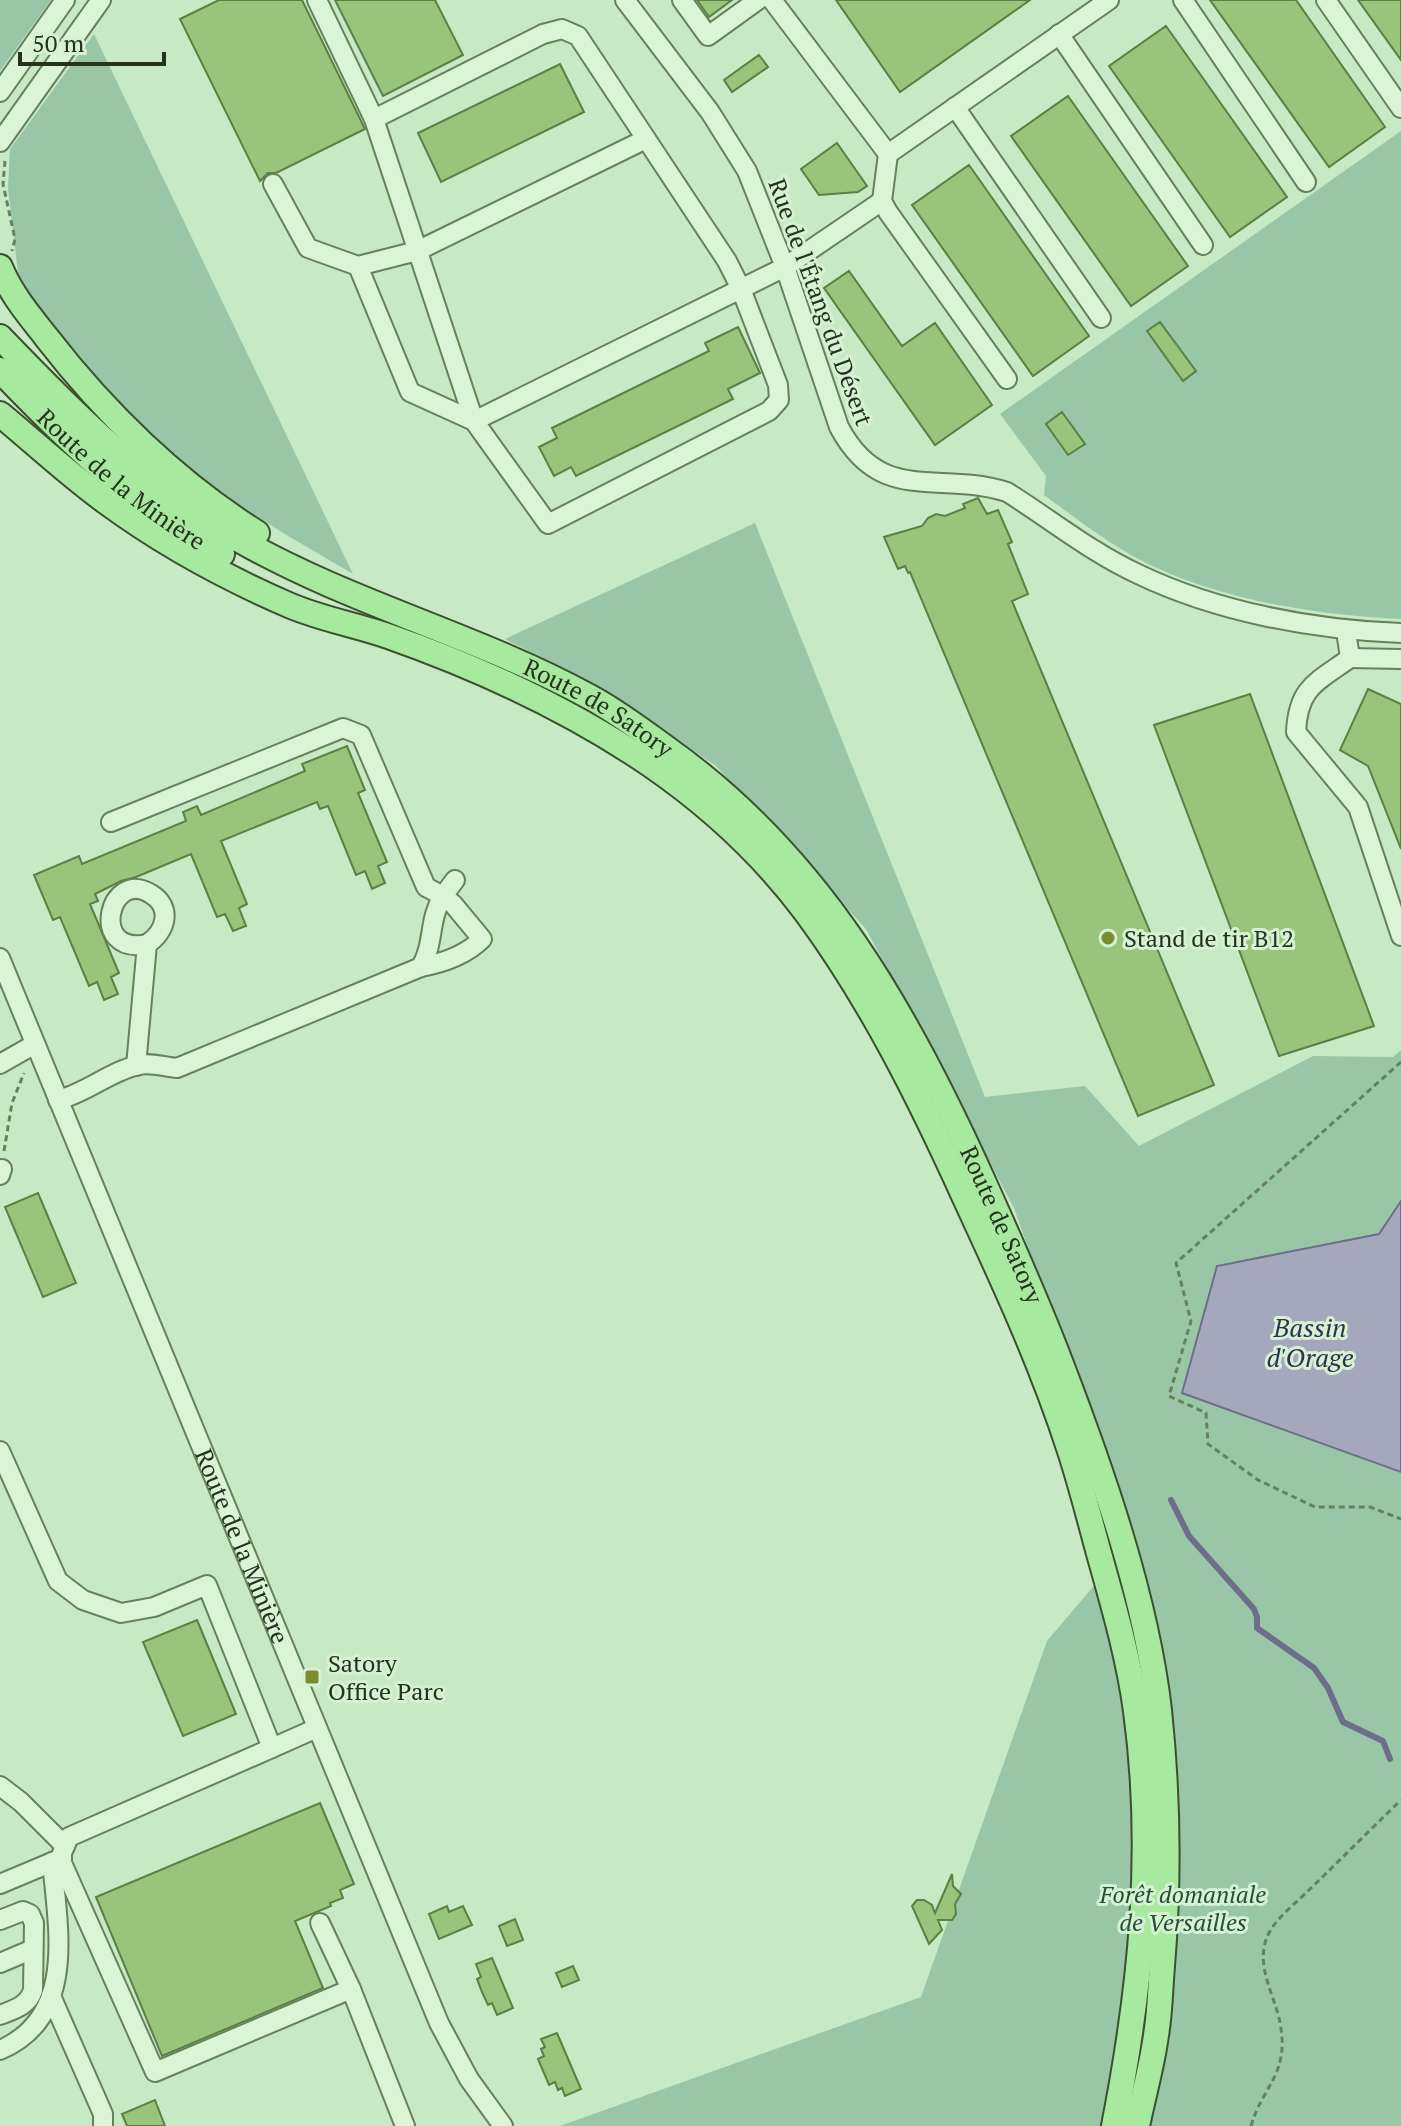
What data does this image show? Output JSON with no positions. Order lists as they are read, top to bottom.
{
  "streets": {
    "main road": ["Route de la Minière", "Route de Satory"],
    "street": ["Rue de l'Étang du Désert"]
  },
  "crossings": [
    ["Route de la Minière", "Route de Satory"]
  ],
  "water": ["Bassin d'Orage"],
  "parks": ["Forêt domaniale de Versailles"],
  "places": {
    "other": ["Stand de tir B12"],
    "transit": ["Satory Office Parc"]
  },
  "scale_bar": "50 m"
}
